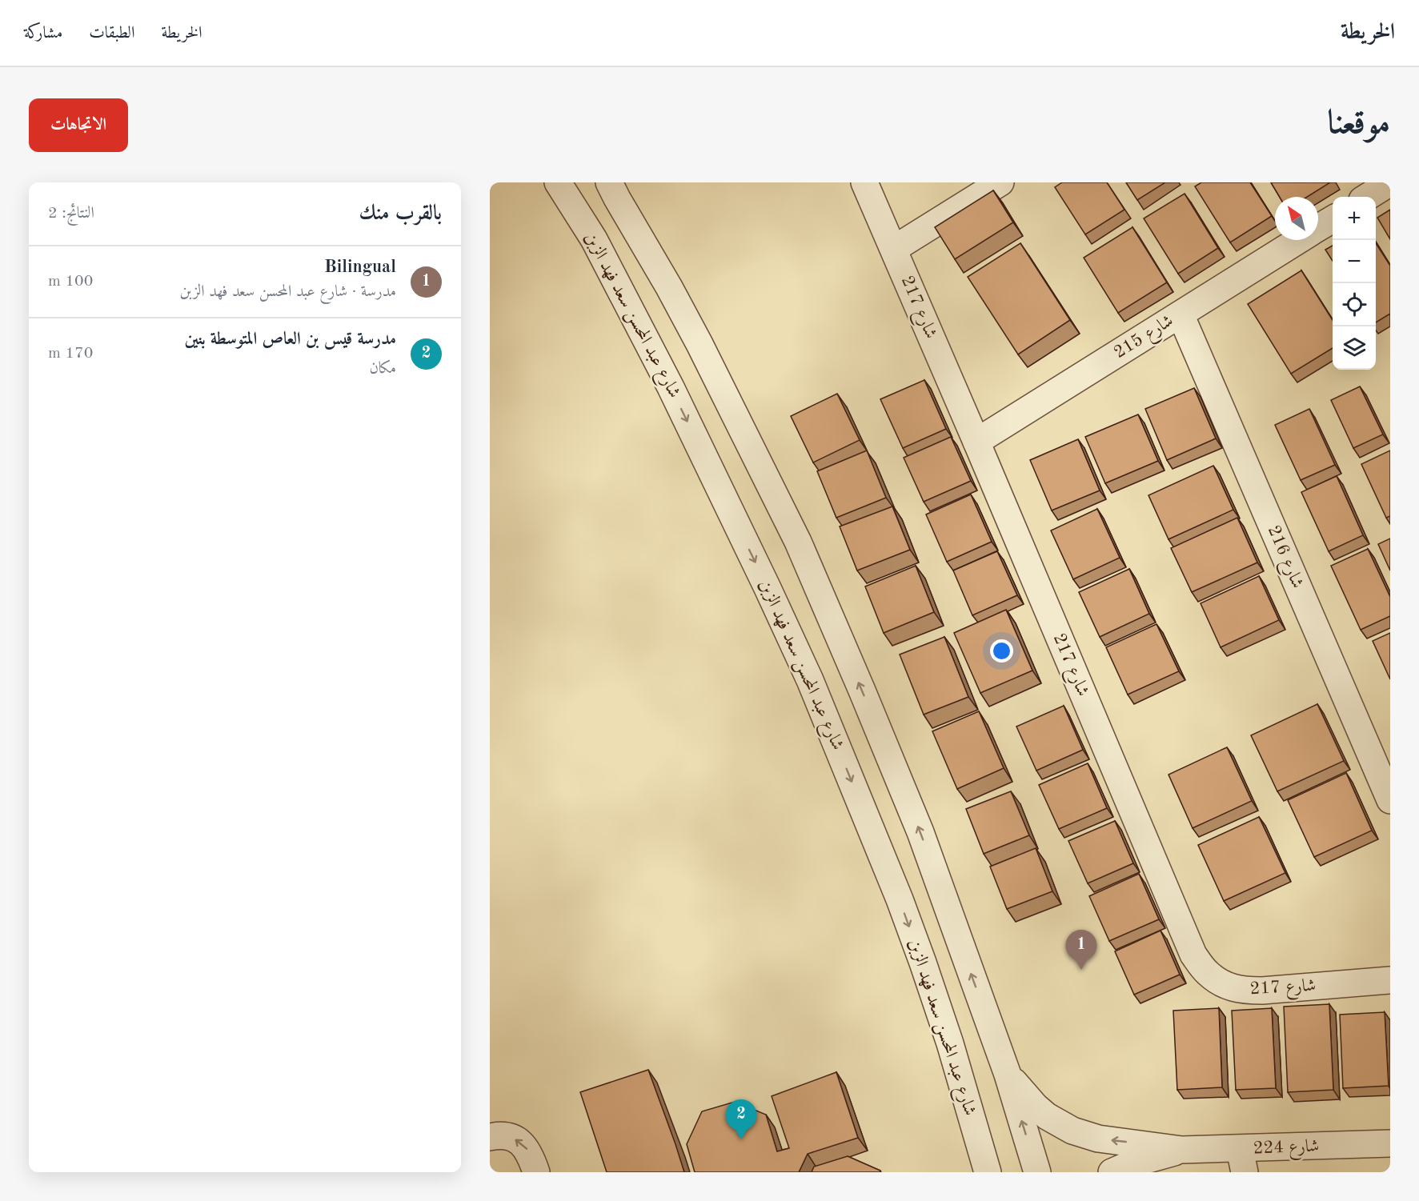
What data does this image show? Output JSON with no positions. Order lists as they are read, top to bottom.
{
  "streets": {
    "street": [
      "شارع 217",
      "شارع عبد المحسن سعد فهد الزبن",
      "شارع 215",
      "شارع 216",
      "شارع 224"
    ]
  },
  "crossings": [
    ["شارع 217", "شارع 215"],
    ["شارع 215", "شارع 216"]
  ],
  "one_way": ["شارع 224"],
  "north": "top left",
  "page": {
    "header": "الخريطة",
    "nav": ["الخريطة", "الطبقات", "مشاركة"],
    "title": "موقعنا",
    "buttons": "الاتجاهات",
    "heading": ["بالقرب منك", "النتائج: 2"],
    "map_buttons": ["+", "−"],
    "list": [
      {
        "mark": "1",
        "name": "Bilingual",
        "note": "مدرسة · شارع عبد المحسن سعد فهد الزبن",
        "value": "100 m"
      },
      {
        "mark": "2",
        "name": "مدرسة قيس بن العاص المتوسطة بنين",
        "note": "مكان",
        "value": "170 m"
      }
    ],
    "pins": ["1", "2"]
  }
}
